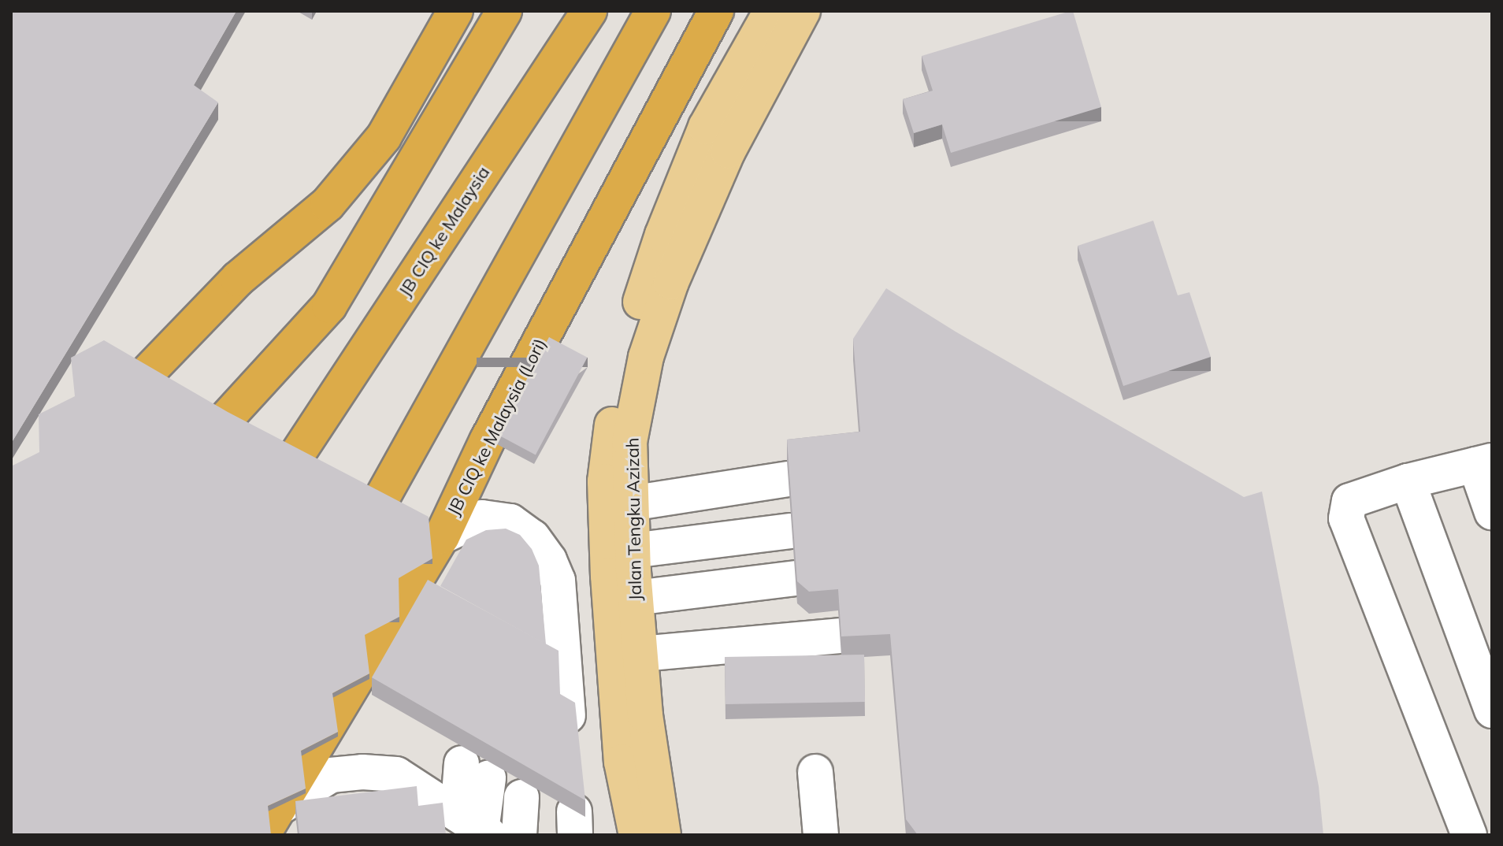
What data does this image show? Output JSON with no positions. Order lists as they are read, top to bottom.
{
  "streets": {
    "highway": ["JB CIQ ke Malaysia", "JB CIQ ke Malaysia (Lori)"],
    "main road": ["Jalan Tengku Azizah"]
  }
}
